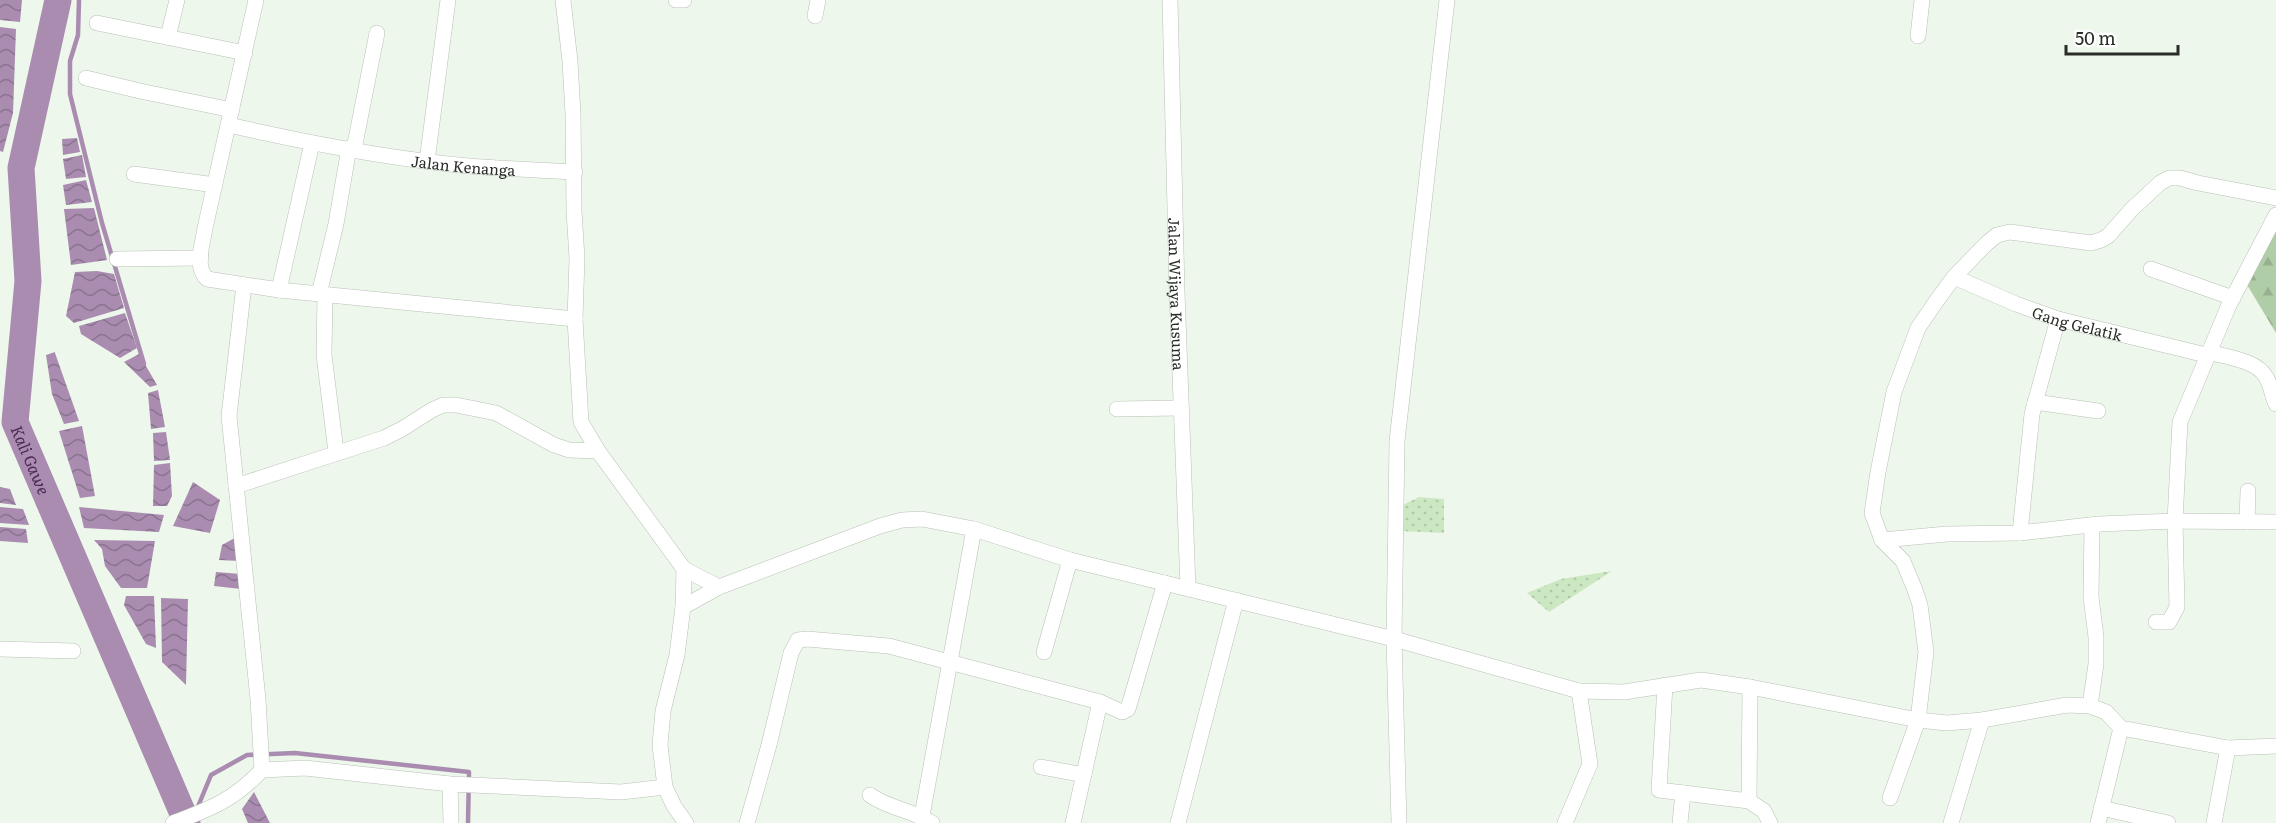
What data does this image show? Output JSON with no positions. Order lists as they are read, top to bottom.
{
  "streets": {
    "street": ["Jalan Kenanga", "Jalan Wijaya Kusuma", "Gang Gelatik"]
  },
  "water": ["Kali Gawe"],
  "scale_bar": "50 m"
}
